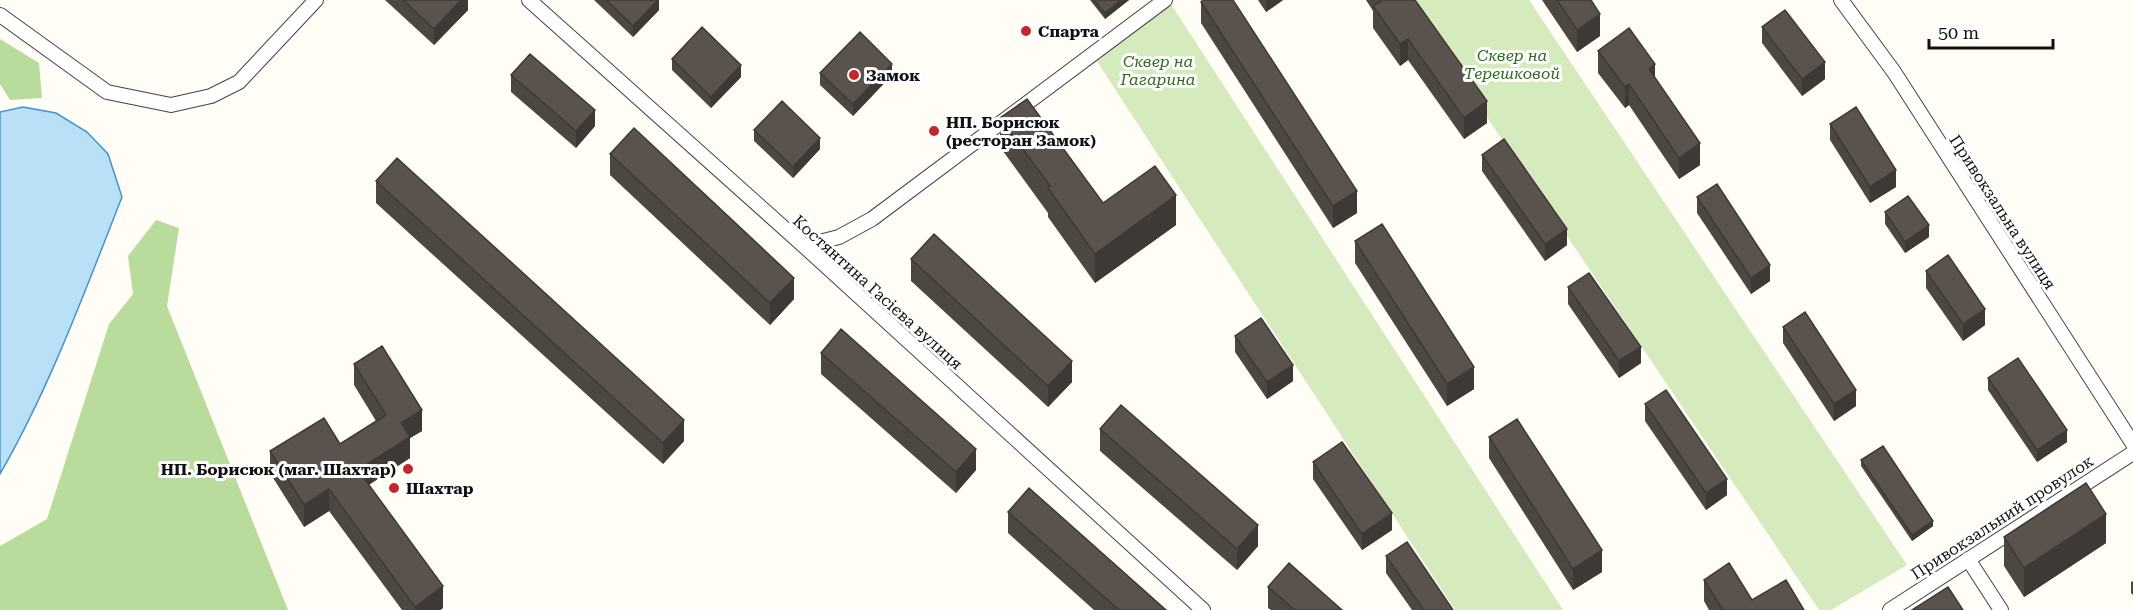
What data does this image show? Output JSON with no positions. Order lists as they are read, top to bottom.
{
  "streets": {
    "street": ["Привокзальна вулиця", "Костянтина Гасієва вулиця", "Привокзальний провулок"]
  },
  "parks": ["Сквер на Терешковой", "Сквер на Гагарина"],
  "places": [
    "Спарта",
    "Замок",
    "НП. Борисюк (ресторан Замок)",
    "НП. Борисюк (маг. Шахтар)",
    "Шахтар"
  ],
  "scale_bar": "50 m"
}
